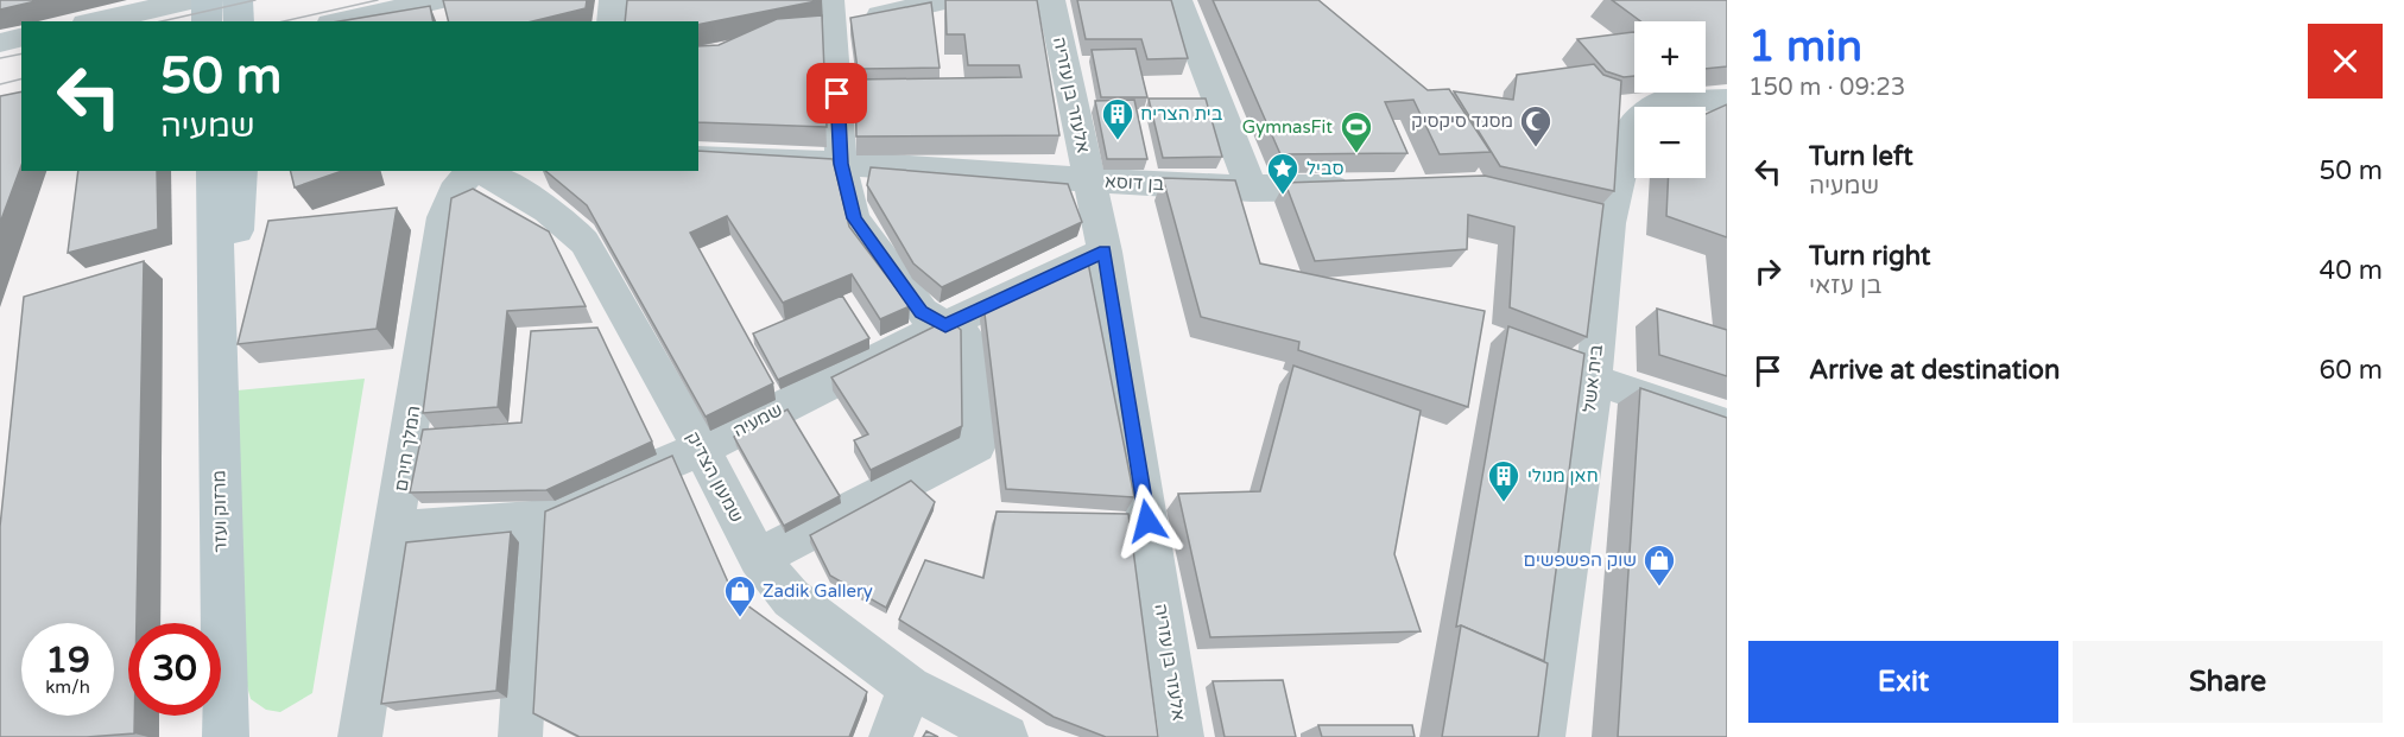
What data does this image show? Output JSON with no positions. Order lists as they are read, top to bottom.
{
  "streets": {
    "main road": ["מרזוק ועזר"],
    "street": [
      "אלעזר בן עזריה",
      "בן דוסא",
      "בית אשל",
      "שמעיה",
      "המלך חירם",
      "שמעון הצדיק"
    ]
  },
  "crossings": [
    ["אלעזר בן עזריה", "בן דוסא"],
    ["אלעזר בן עזריה", "שמעיה"],
    ["שמעיה", "המלך חירם"],
    ["שמעיה", "שמעון הצדיק"]
  ],
  "places": {
    "building": ["בית הצריח", "חאן מנולי"],
    "mosque": ["מסגד סיקסיק"],
    "sports": ["GymnasFit"],
    "place": ["סביל"],
    "shop": ["שוק הפשפשים", "Zadik Gallery"]
  },
  "page": {
    "heading": ["1 min", "150 m · 09:23"],
    "map_buttons": ["+", "−"],
    "turn": ["50 m", "שמעיה"],
    "list": [
      {
        "name": "Turn left",
        "note": "שמעיה",
        "value": "50 m"
      },
      {
        "name": "Turn right",
        "note": "בן עזאי",
        "value": "40 m"
      },
      {
        "name": "Arrive at destination",
        "value": "60 m"
      }
    ],
    "speed": "19 km/h",
    "limit": "30",
    "buttons": ["Exit", "Share"]
  }
}
